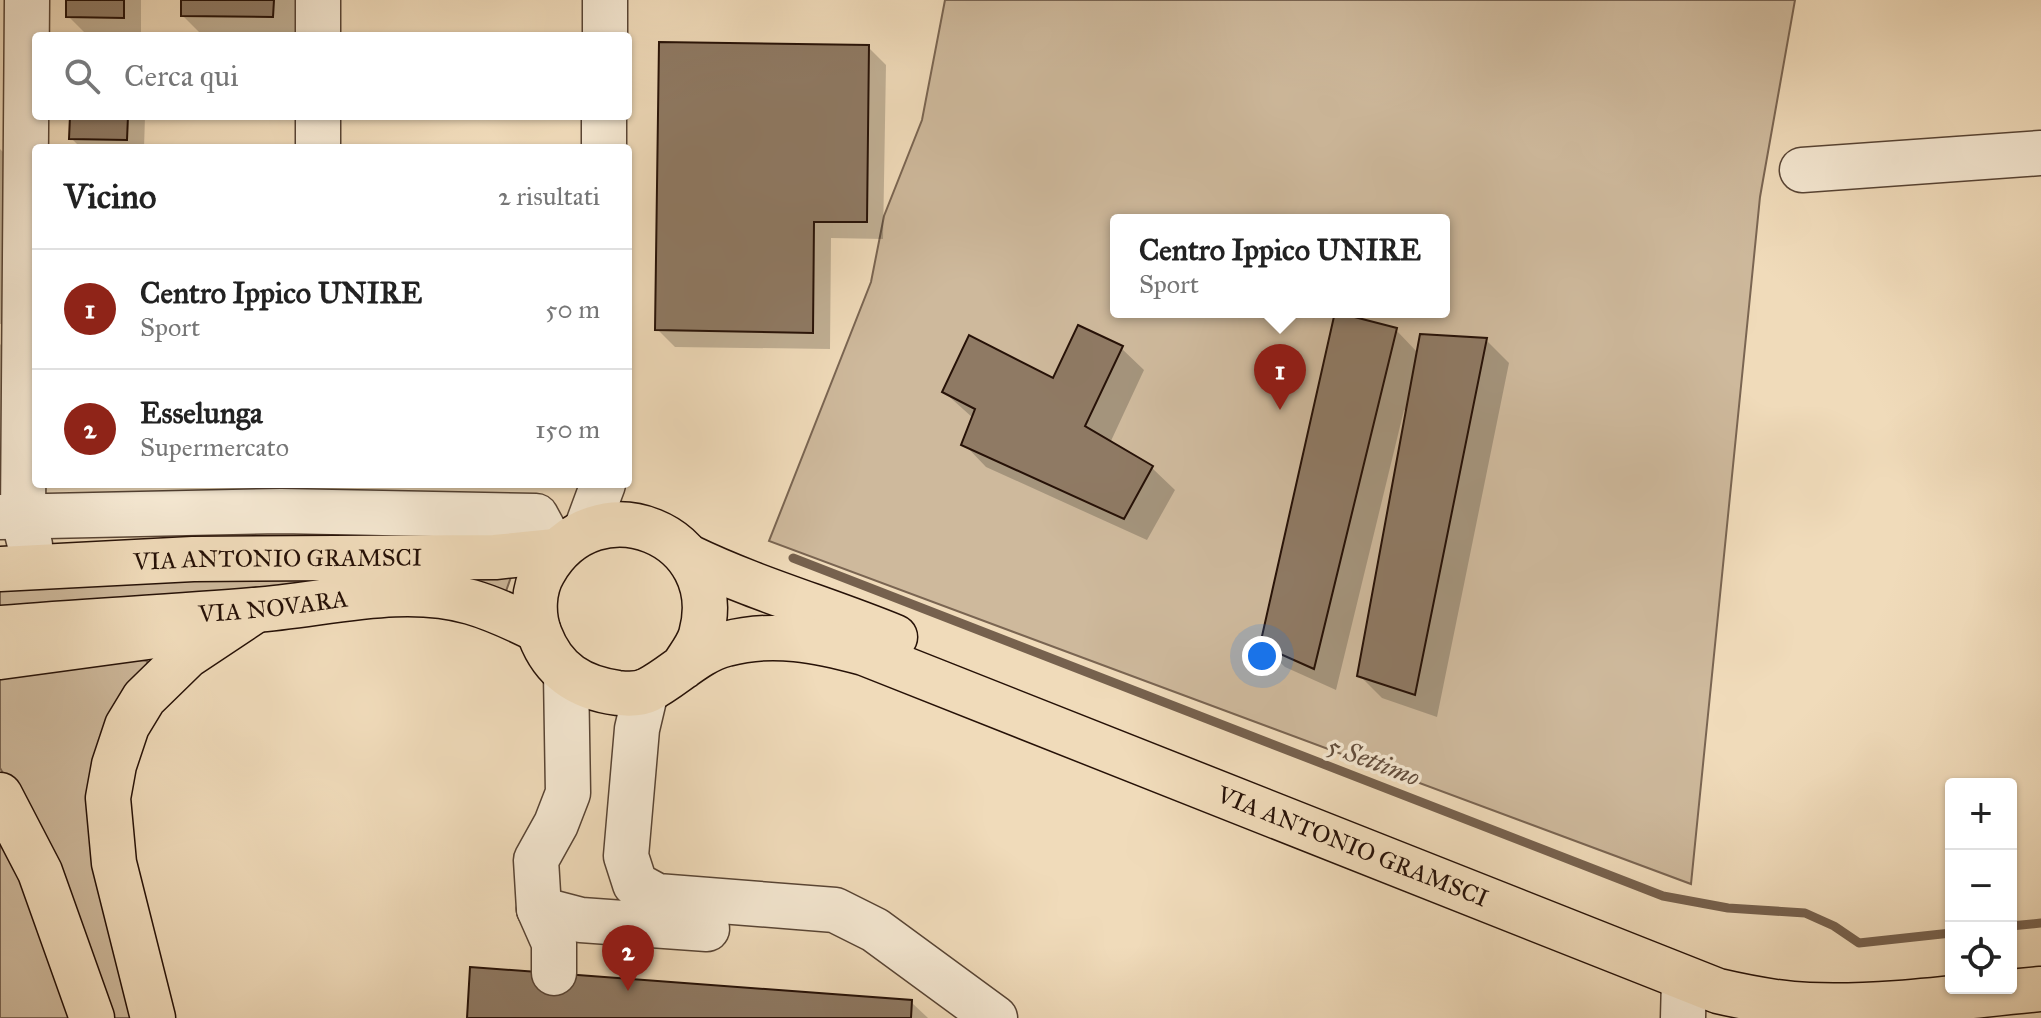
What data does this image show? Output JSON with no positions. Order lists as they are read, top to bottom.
{
  "streets": {
    "main road": ["VIA ANTONIO GRAMSCI", "VIA NOVARA"]
  },
  "crossings": [
    ["VIA ANTONIO GRAMSCI", "VIA NOVARA"]
  ],
  "water": ["5 Settimo"],
  "page": {
    "search": "Cerca qui",
    "heading": ["Vicino", "2 risultati"],
    "popup": ["Centro Ippico UNIRE", "Sport"],
    "list": [
      {
        "mark": "1",
        "name": "Centro Ippico UNIRE",
        "note": "Sport",
        "value": "50 m"
      },
      {
        "mark": "2",
        "name": "Esselunga",
        "note": "Supermercato",
        "value": "150 m"
      }
    ],
    "pins": ["1", "2"],
    "map_buttons": ["+", "−"]
  }
}
